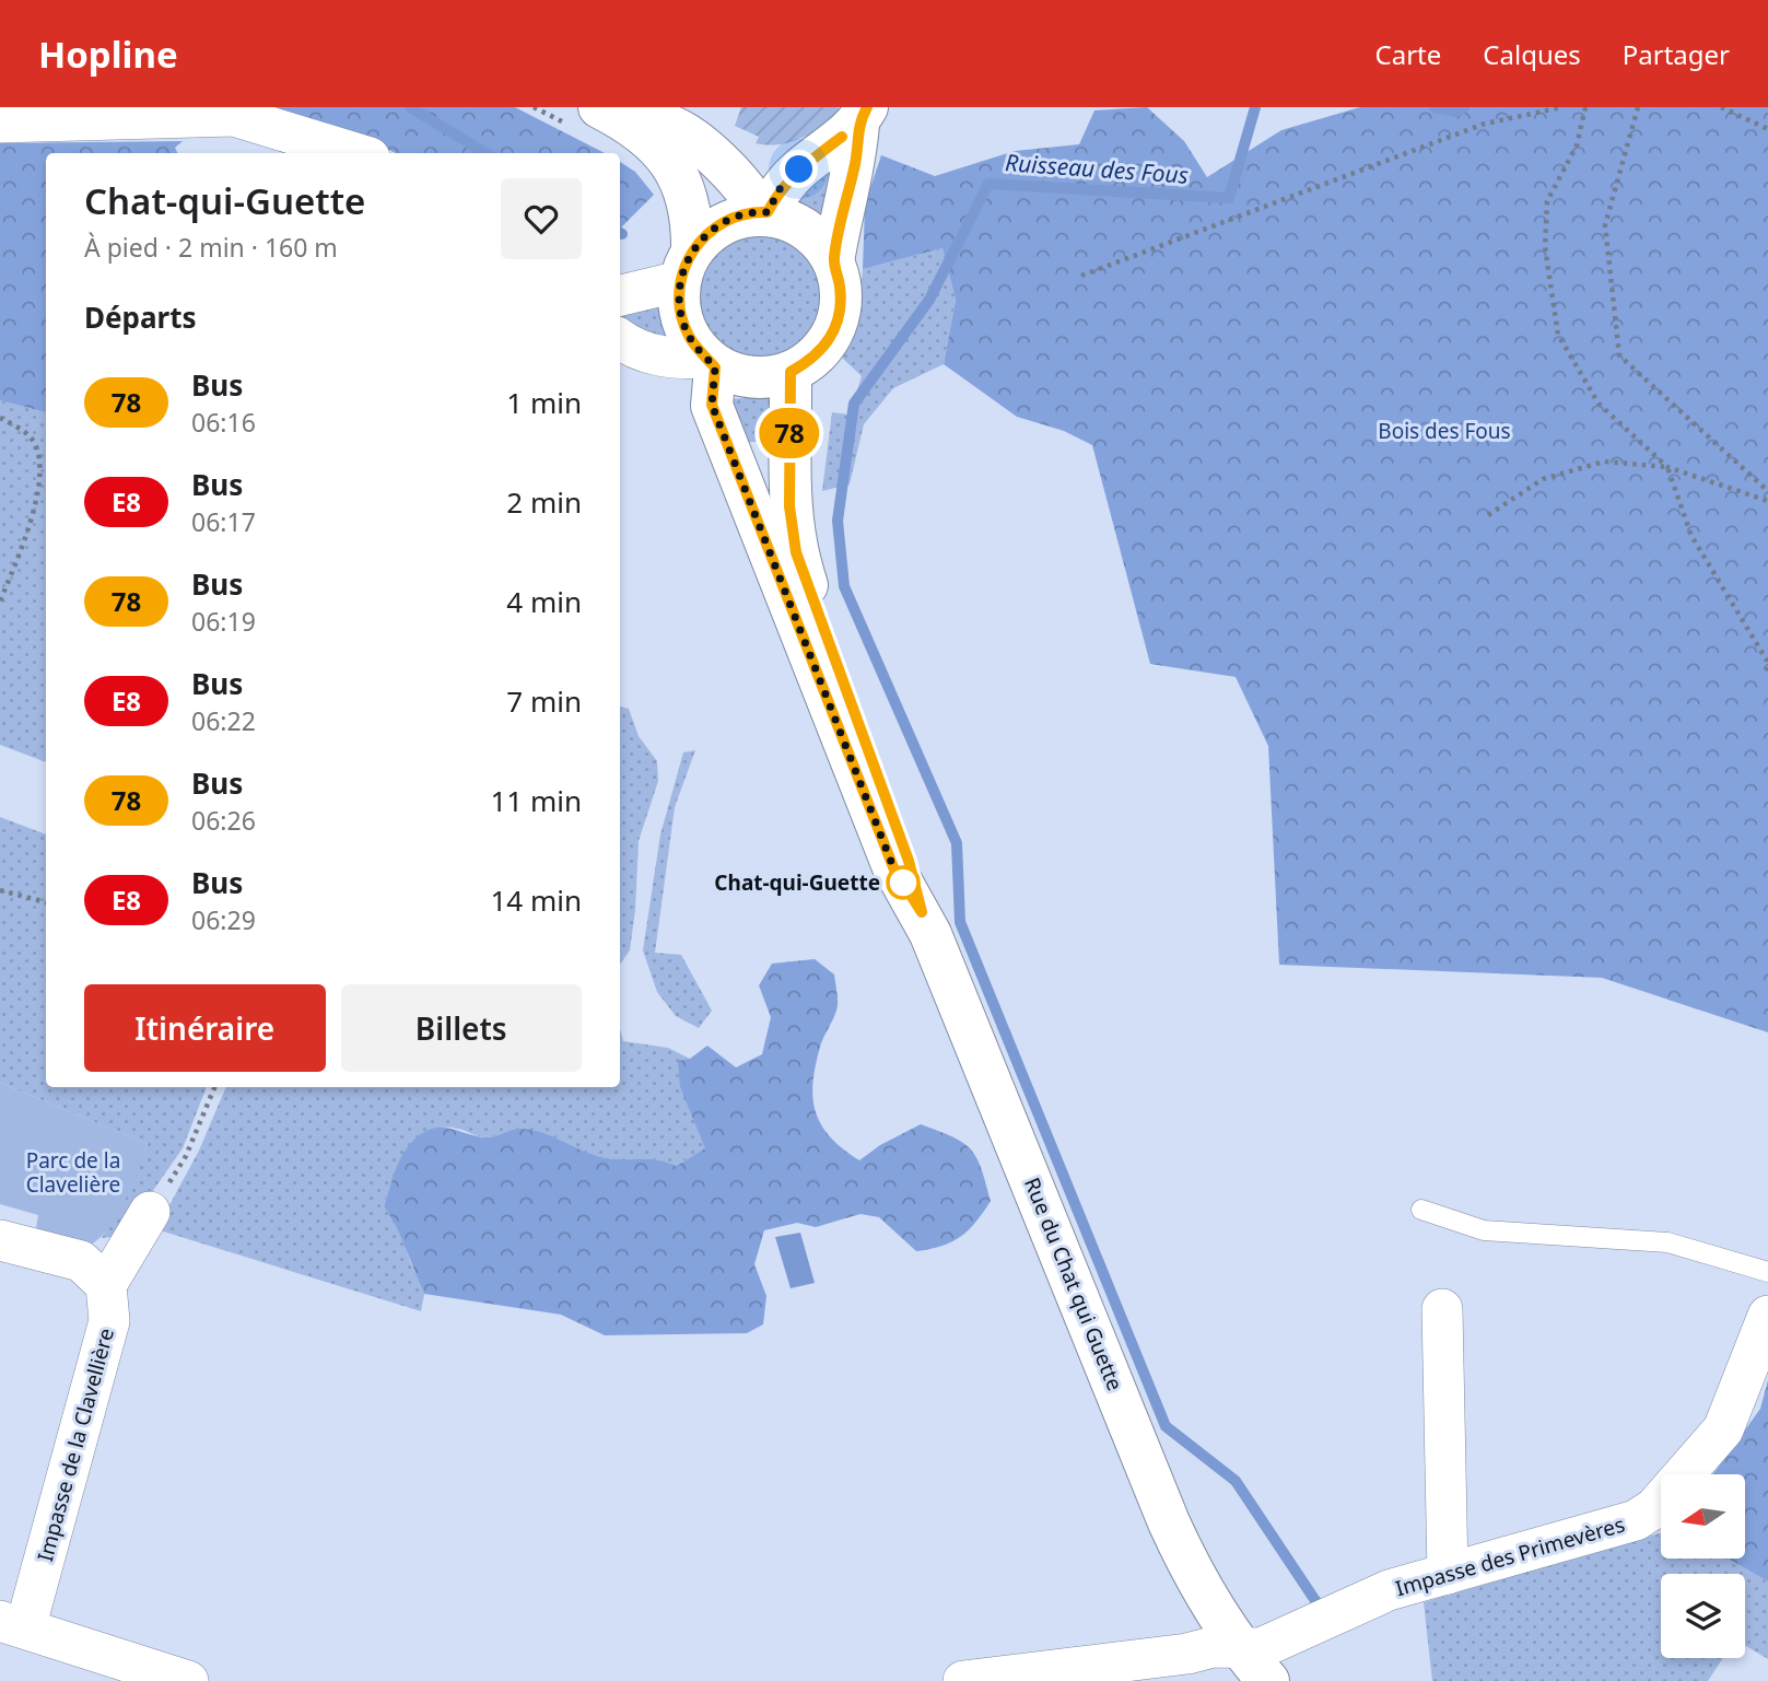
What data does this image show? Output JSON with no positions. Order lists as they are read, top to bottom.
{
  "streets": {
    "main road": ["Rue du Chat qui Guette"],
    "street": ["Impasse de la Clavellière", "Impasse des Primevères"]
  },
  "crossings": [
    ["Rue du Chat qui Guette", "Impasse des Primevères"]
  ],
  "water": ["Ruisseau des Fous"],
  "parks": ["Bois des Fous", "Parc de la Clavelière"],
  "places": ["Chat-qui-Guette"],
  "lines": ["bus line 78"],
  "north": "left",
  "page": {
    "header": "Hopline",
    "nav": ["Carte", "Calques", "Partager"],
    "on_map": "78",
    "heading": [
      ["Chat-qui-Guette", "À pied · 2 min · 160 m"],
      "Départs"
    ],
    "list": [
      {
        "mark": "78",
        "name": "Bus",
        "note": "06:16",
        "value": "1 min"
      },
      {
        "mark": "E8",
        "name": "Bus",
        "note": "06:17",
        "value": "2 min"
      },
      {
        "mark": "78",
        "name": "Bus",
        "note": "06:19",
        "value": "4 min"
      },
      {
        "mark": "E8",
        "name": "Bus",
        "note": "06:22",
        "value": "7 min"
      },
      {
        "mark": "78",
        "name": "Bus",
        "note": "06:26",
        "value": "11 min"
      },
      {
        "mark": "E8",
        "name": "Bus",
        "note": "06:29",
        "value": "14 min"
      }
    ],
    "buttons": ["Itinéraire", "Billets"]
  }
}
